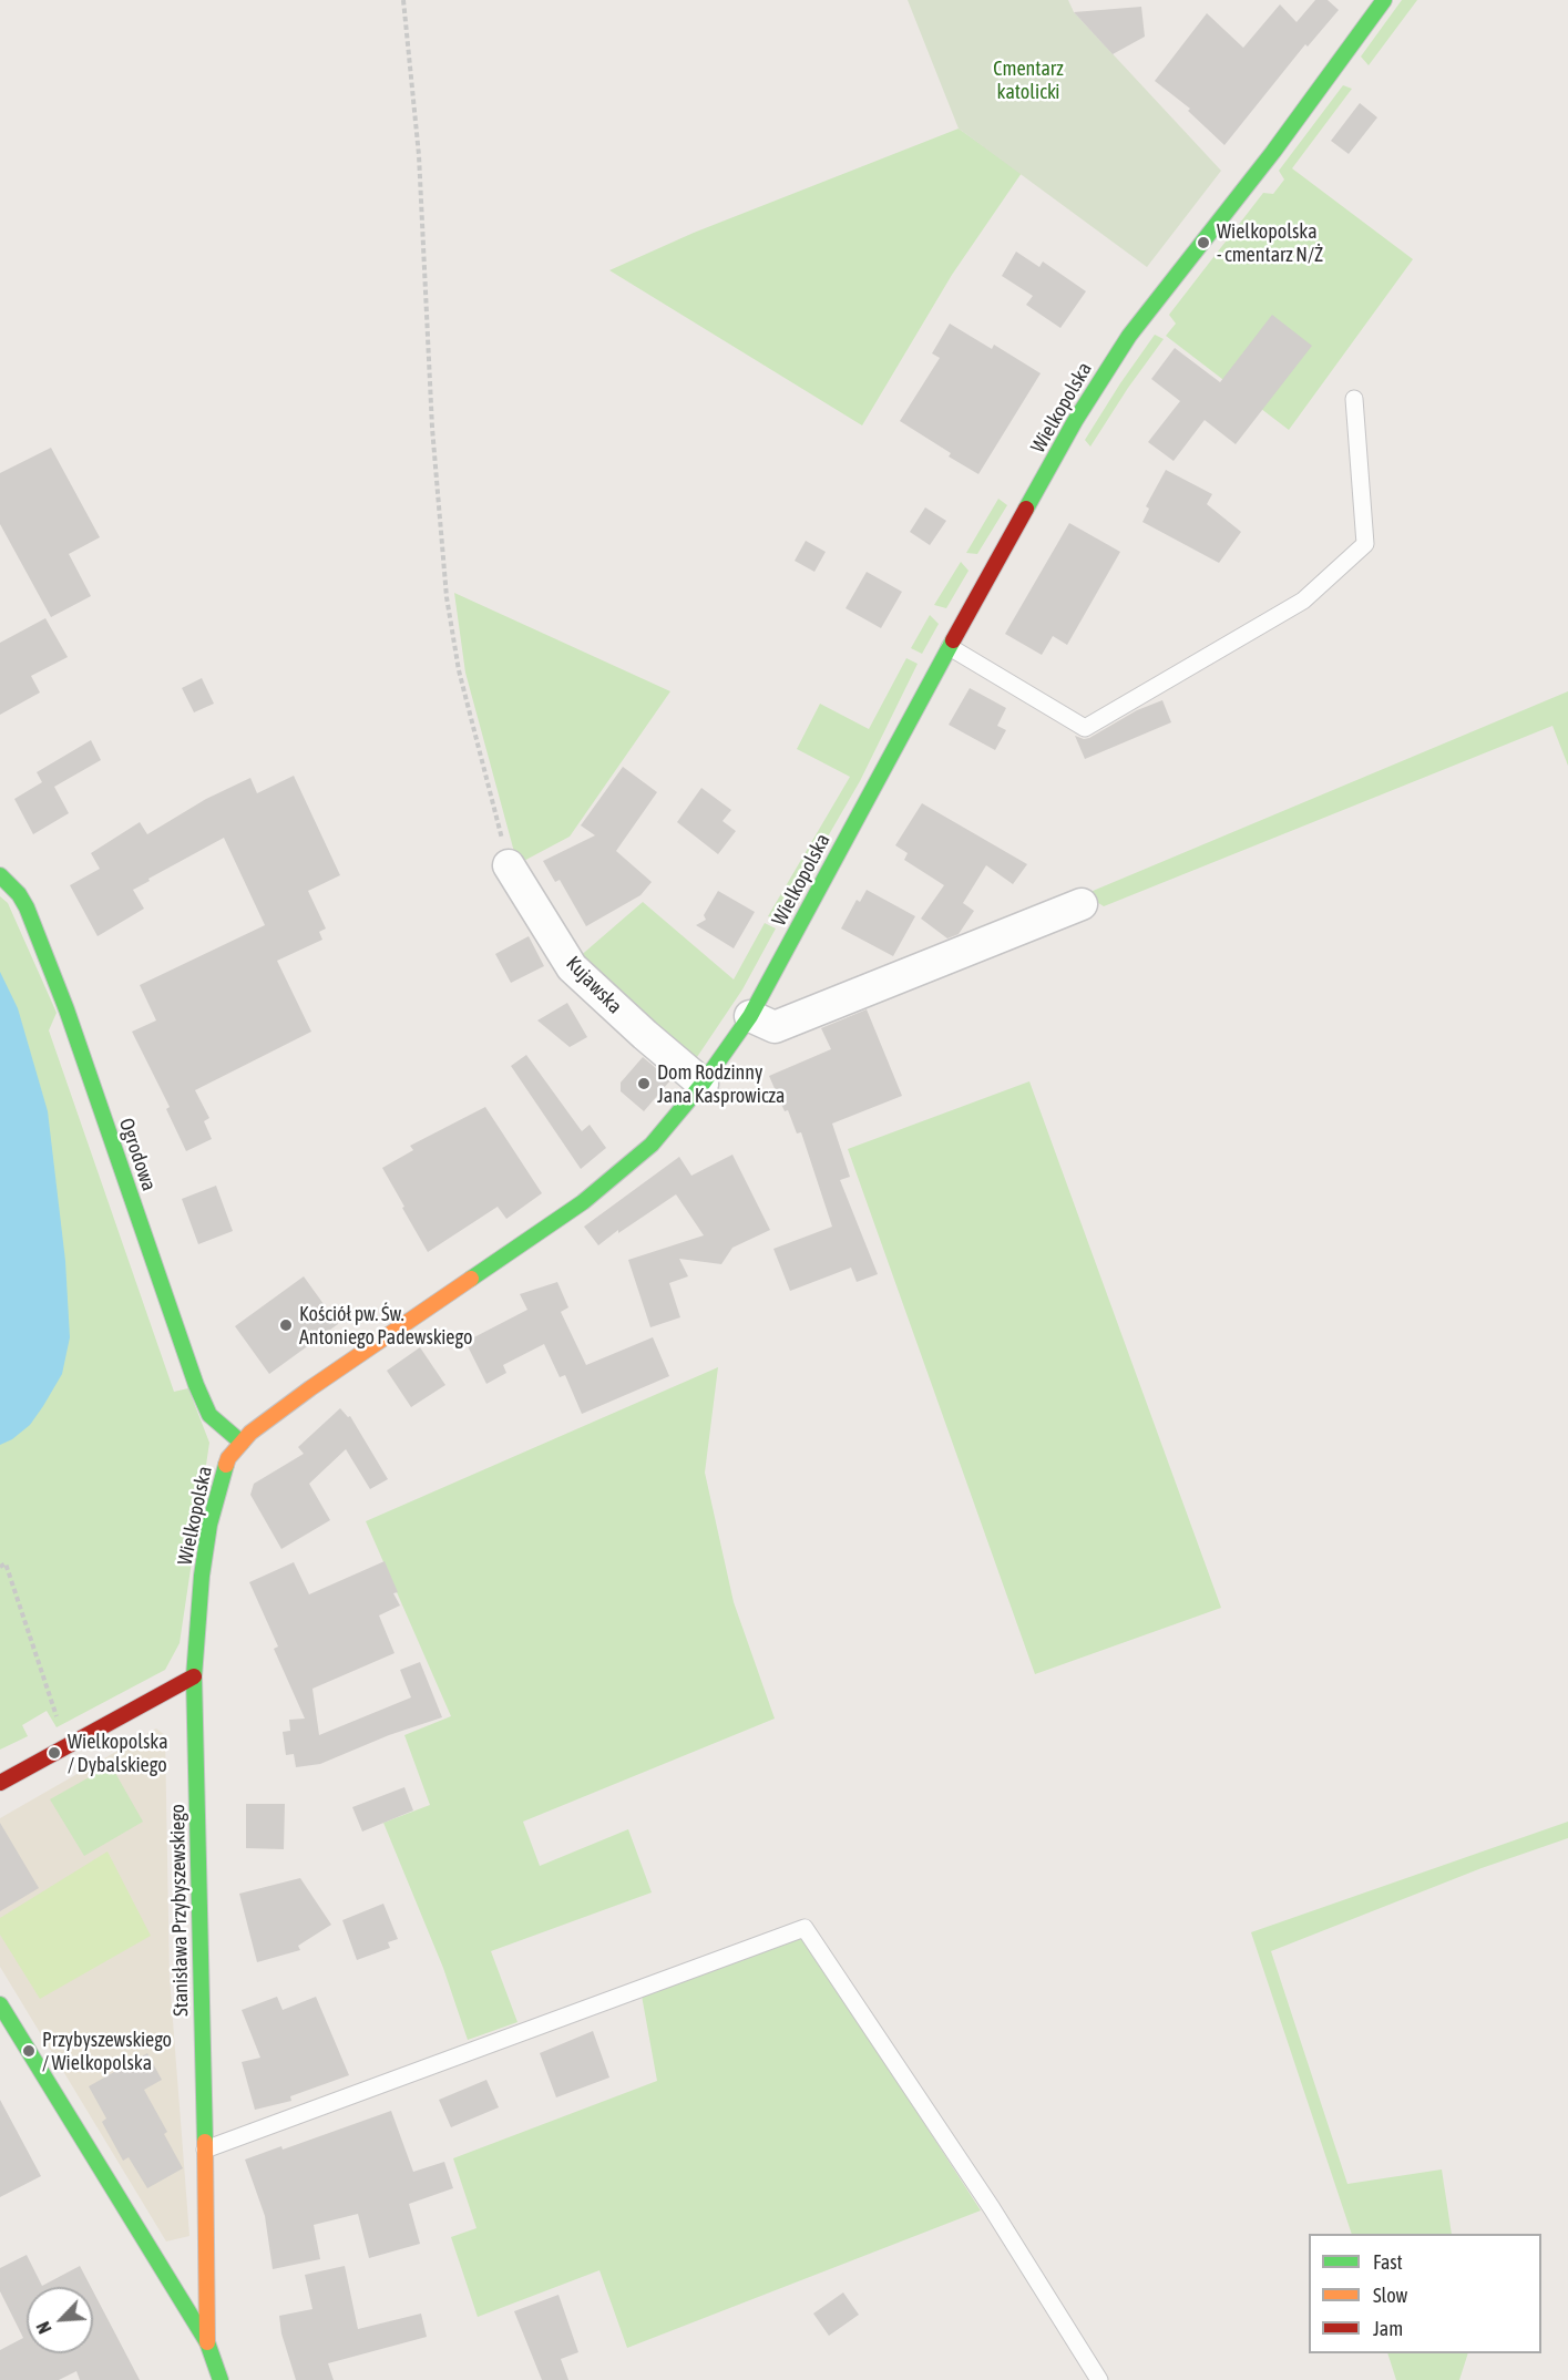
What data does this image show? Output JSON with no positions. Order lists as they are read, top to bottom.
{
  "streets": {
    "street": [
      "Wielkopolska",
      "Kujawska",
      "Ogrodowa",
      "Stanisława Przybyszewskiego"
    ]
  },
  "crossings": [
    ["Wielkopolska", "Kujawska"],
    ["Wielkopolska", "Ogrodowa"],
    ["Wielkopolska", "Stanisława Przybyszewskiego"]
  ],
  "parks": ["Cmentarz katolicki"],
  "places": [
    "Wielkopolska - cmentarz N/Ż",
    "Dom Rodzinny Jana Kasprowicza",
    "Kościół pw. Św. Antoniego Padewskiego",
    "Wielkopolska / Dybalskiego",
    "Przybyszewskiego / Wielkopolska"
  ],
  "legend": ["Fast", "Slow", "Jam"],
  "north": "bottom left"
}
